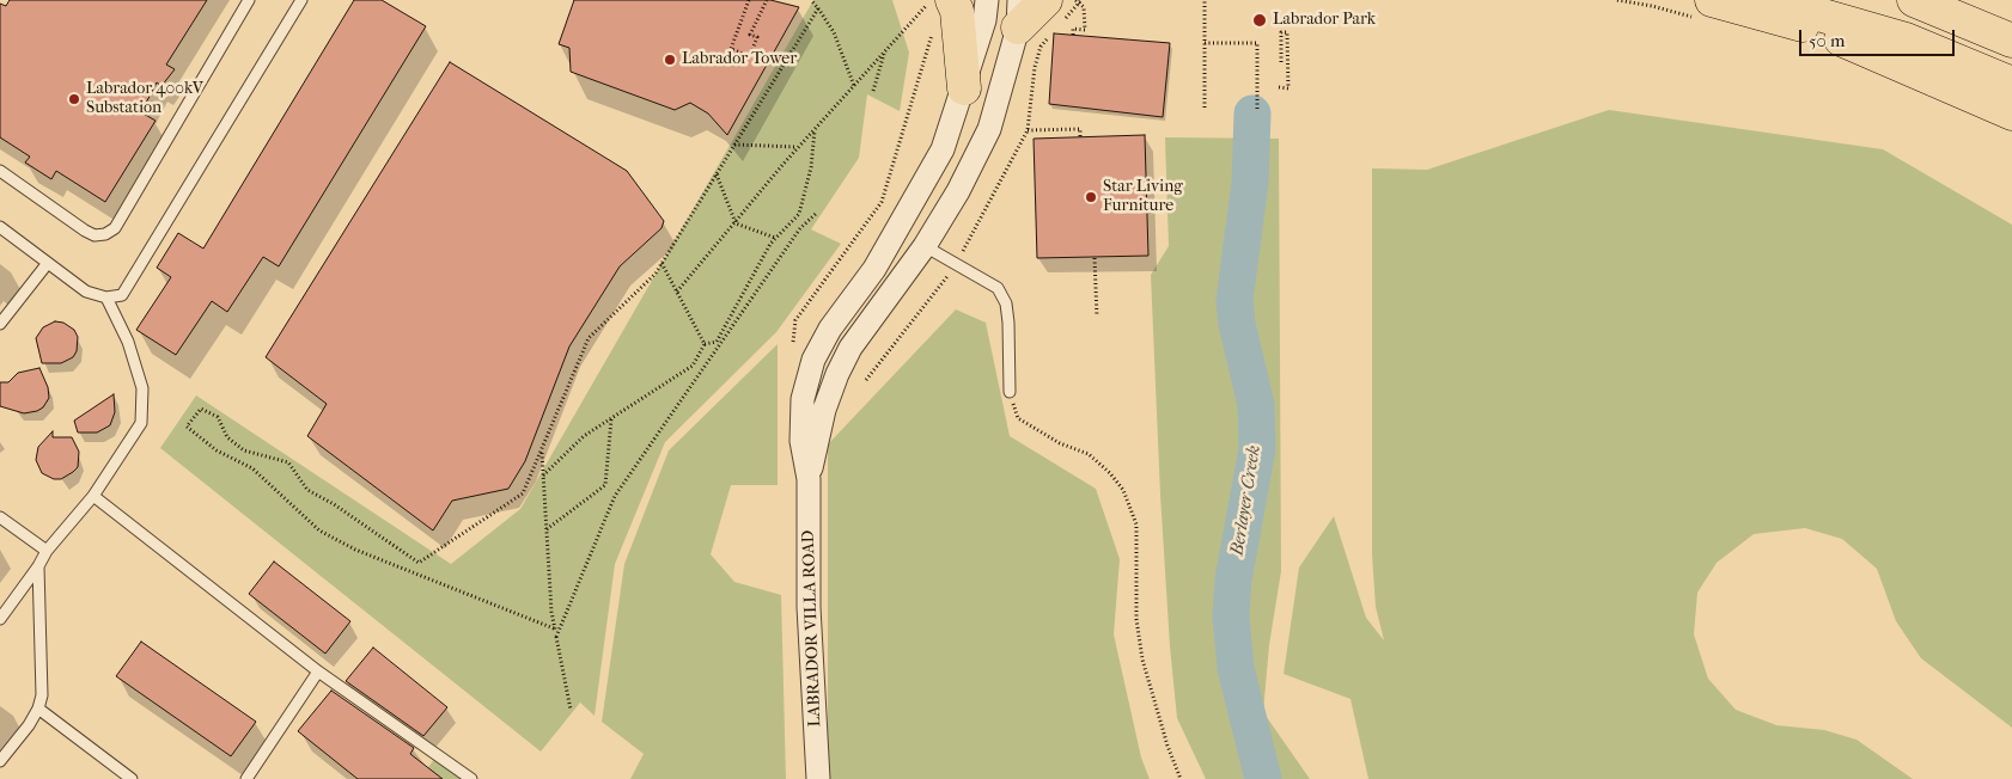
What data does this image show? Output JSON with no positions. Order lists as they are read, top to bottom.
{
  "streets": {
    "street": ["LABRADOR VILLA ROAD"]
  },
  "water": ["Berlayer Creek"],
  "places": [
    "Labrador Park",
    "Labrador Tower",
    "Labrador 400kV Substation",
    "Star Living Furniture"
  ],
  "scale_bar": "50 m"
}
